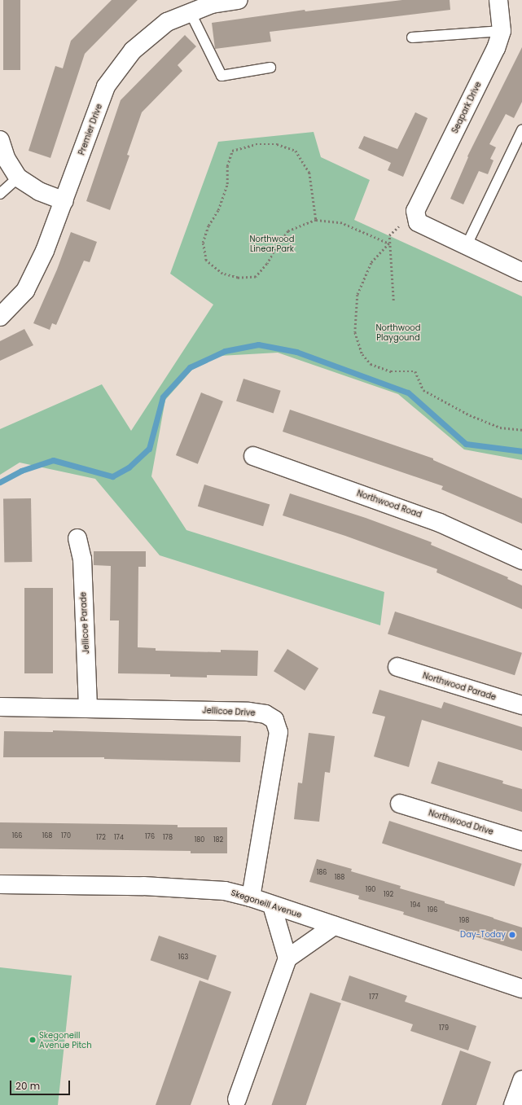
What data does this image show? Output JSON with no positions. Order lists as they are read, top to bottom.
{
  "streets": {
    "street": [
      "Seapark Drive",
      "Premier Drive",
      "Northwood Road",
      "Jellicoe Parade",
      "Northwood Parade",
      "Jellicoe Drive",
      "Northwood Drive",
      "Skegoneill Avenue"
    ]
  },
  "crossings": [
    ["Jellicoe Parade", "Jellicoe Drive"],
    ["Jellicoe Drive", "Skegoneill Avenue"]
  ],
  "parks": ["Northwood Linear Park", "Northwood Playgound"],
  "places": ["Day-Today", "Skegoneill Avenue Pitch"],
  "house_numbers": [
    "166",
    "168",
    "170",
    "176",
    "172",
    "174",
    "178",
    "180",
    "182",
    "186",
    "188",
    "190",
    "192",
    "194",
    "196",
    "198",
    "163",
    "177",
    "179"
  ],
  "scale_bar": "20 m"
}
